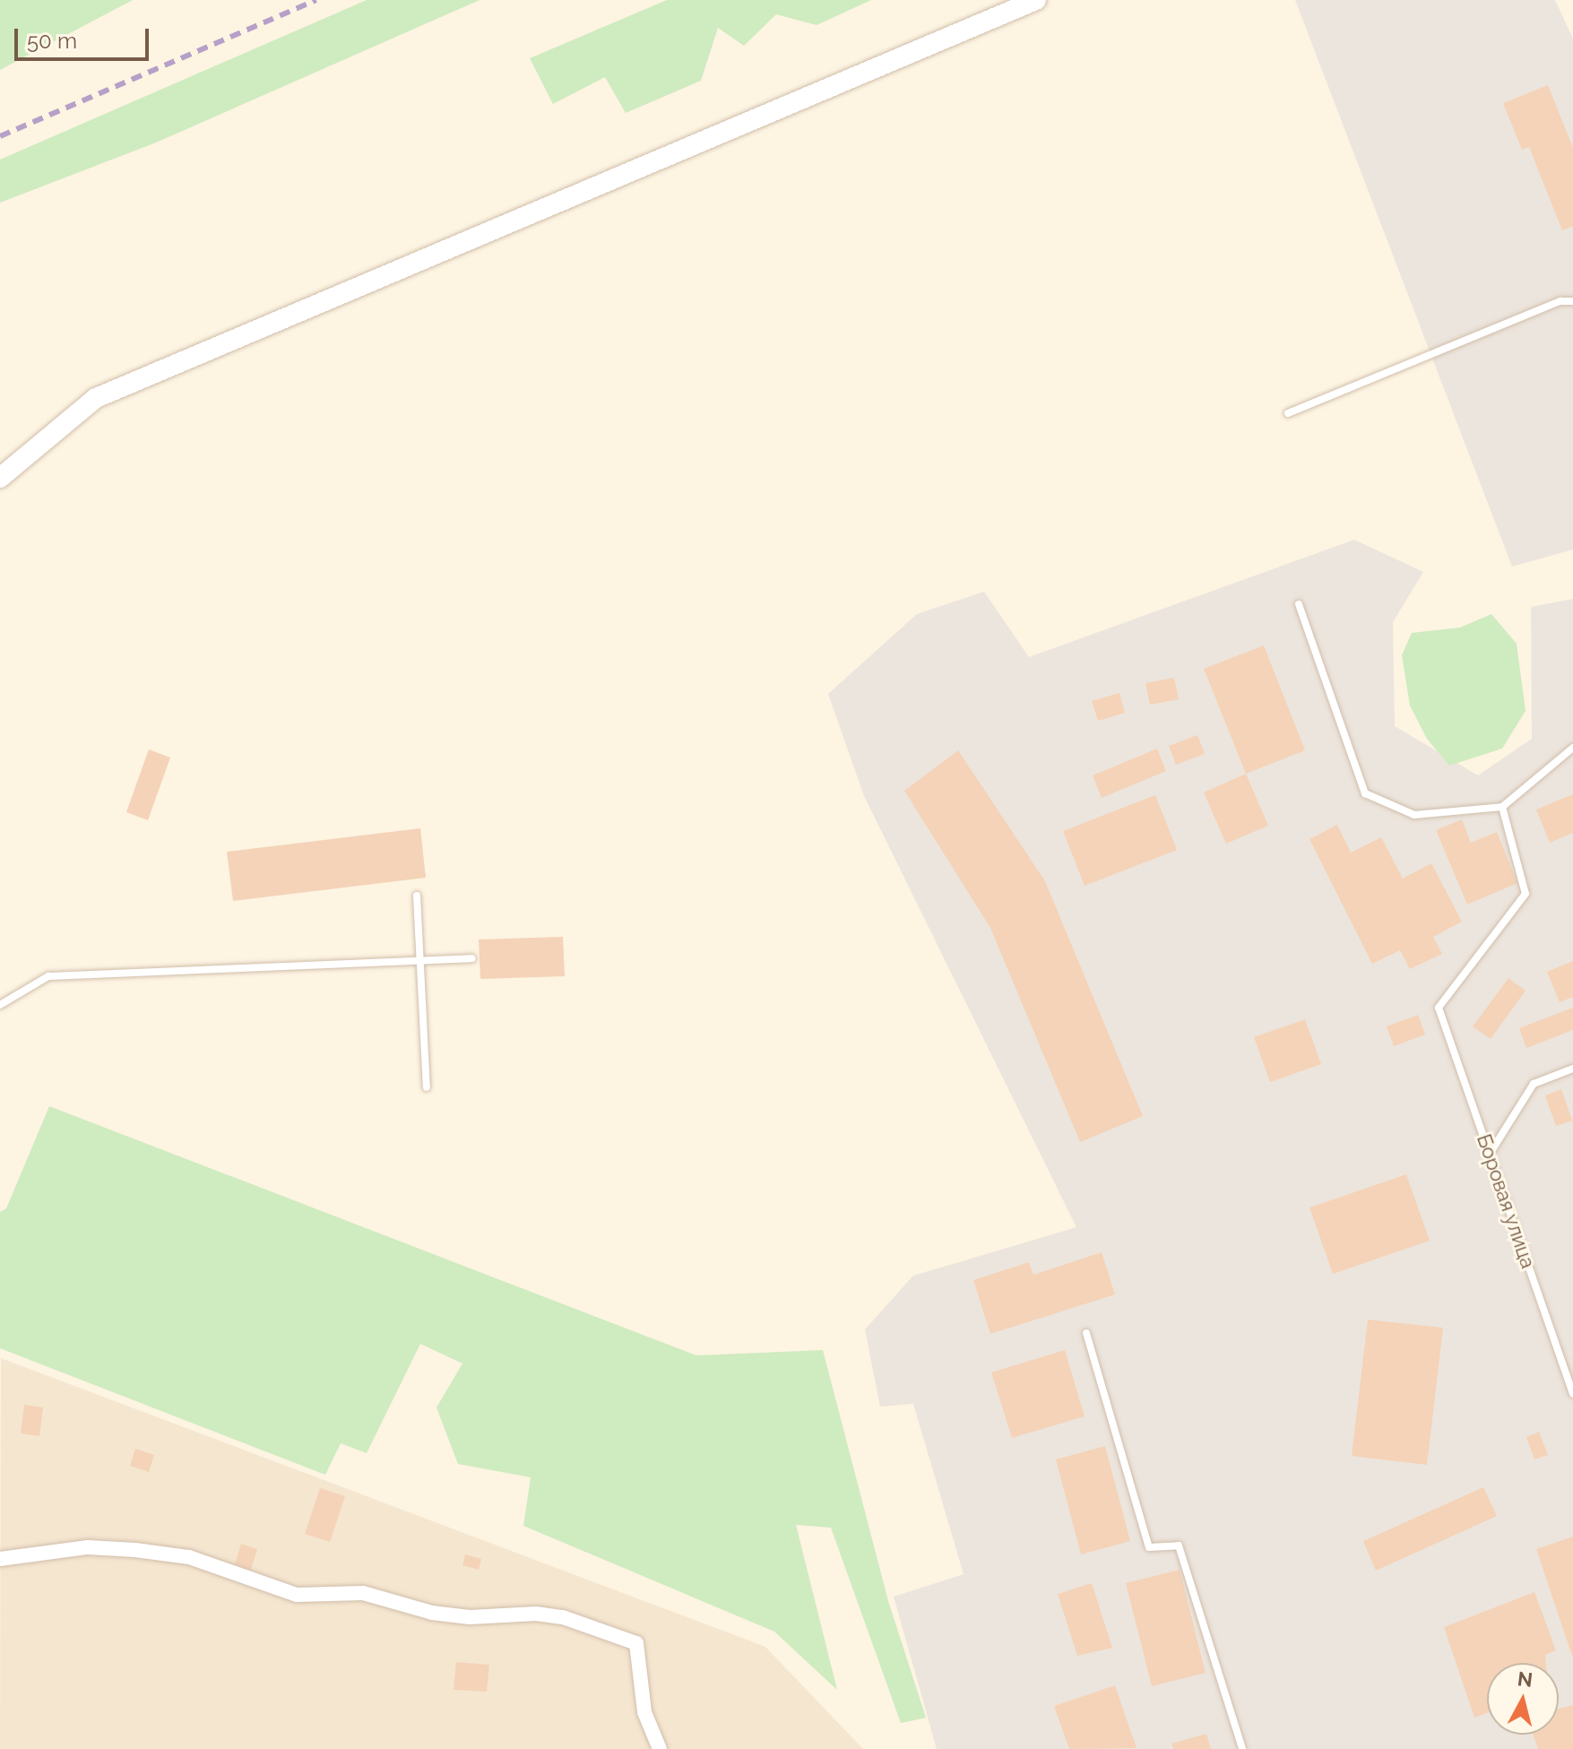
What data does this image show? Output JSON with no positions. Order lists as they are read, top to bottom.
{
  "streets": {
    "lane": ["Боровая улица"]
  },
  "scale_bar": "50 m",
  "north": "top"
}
